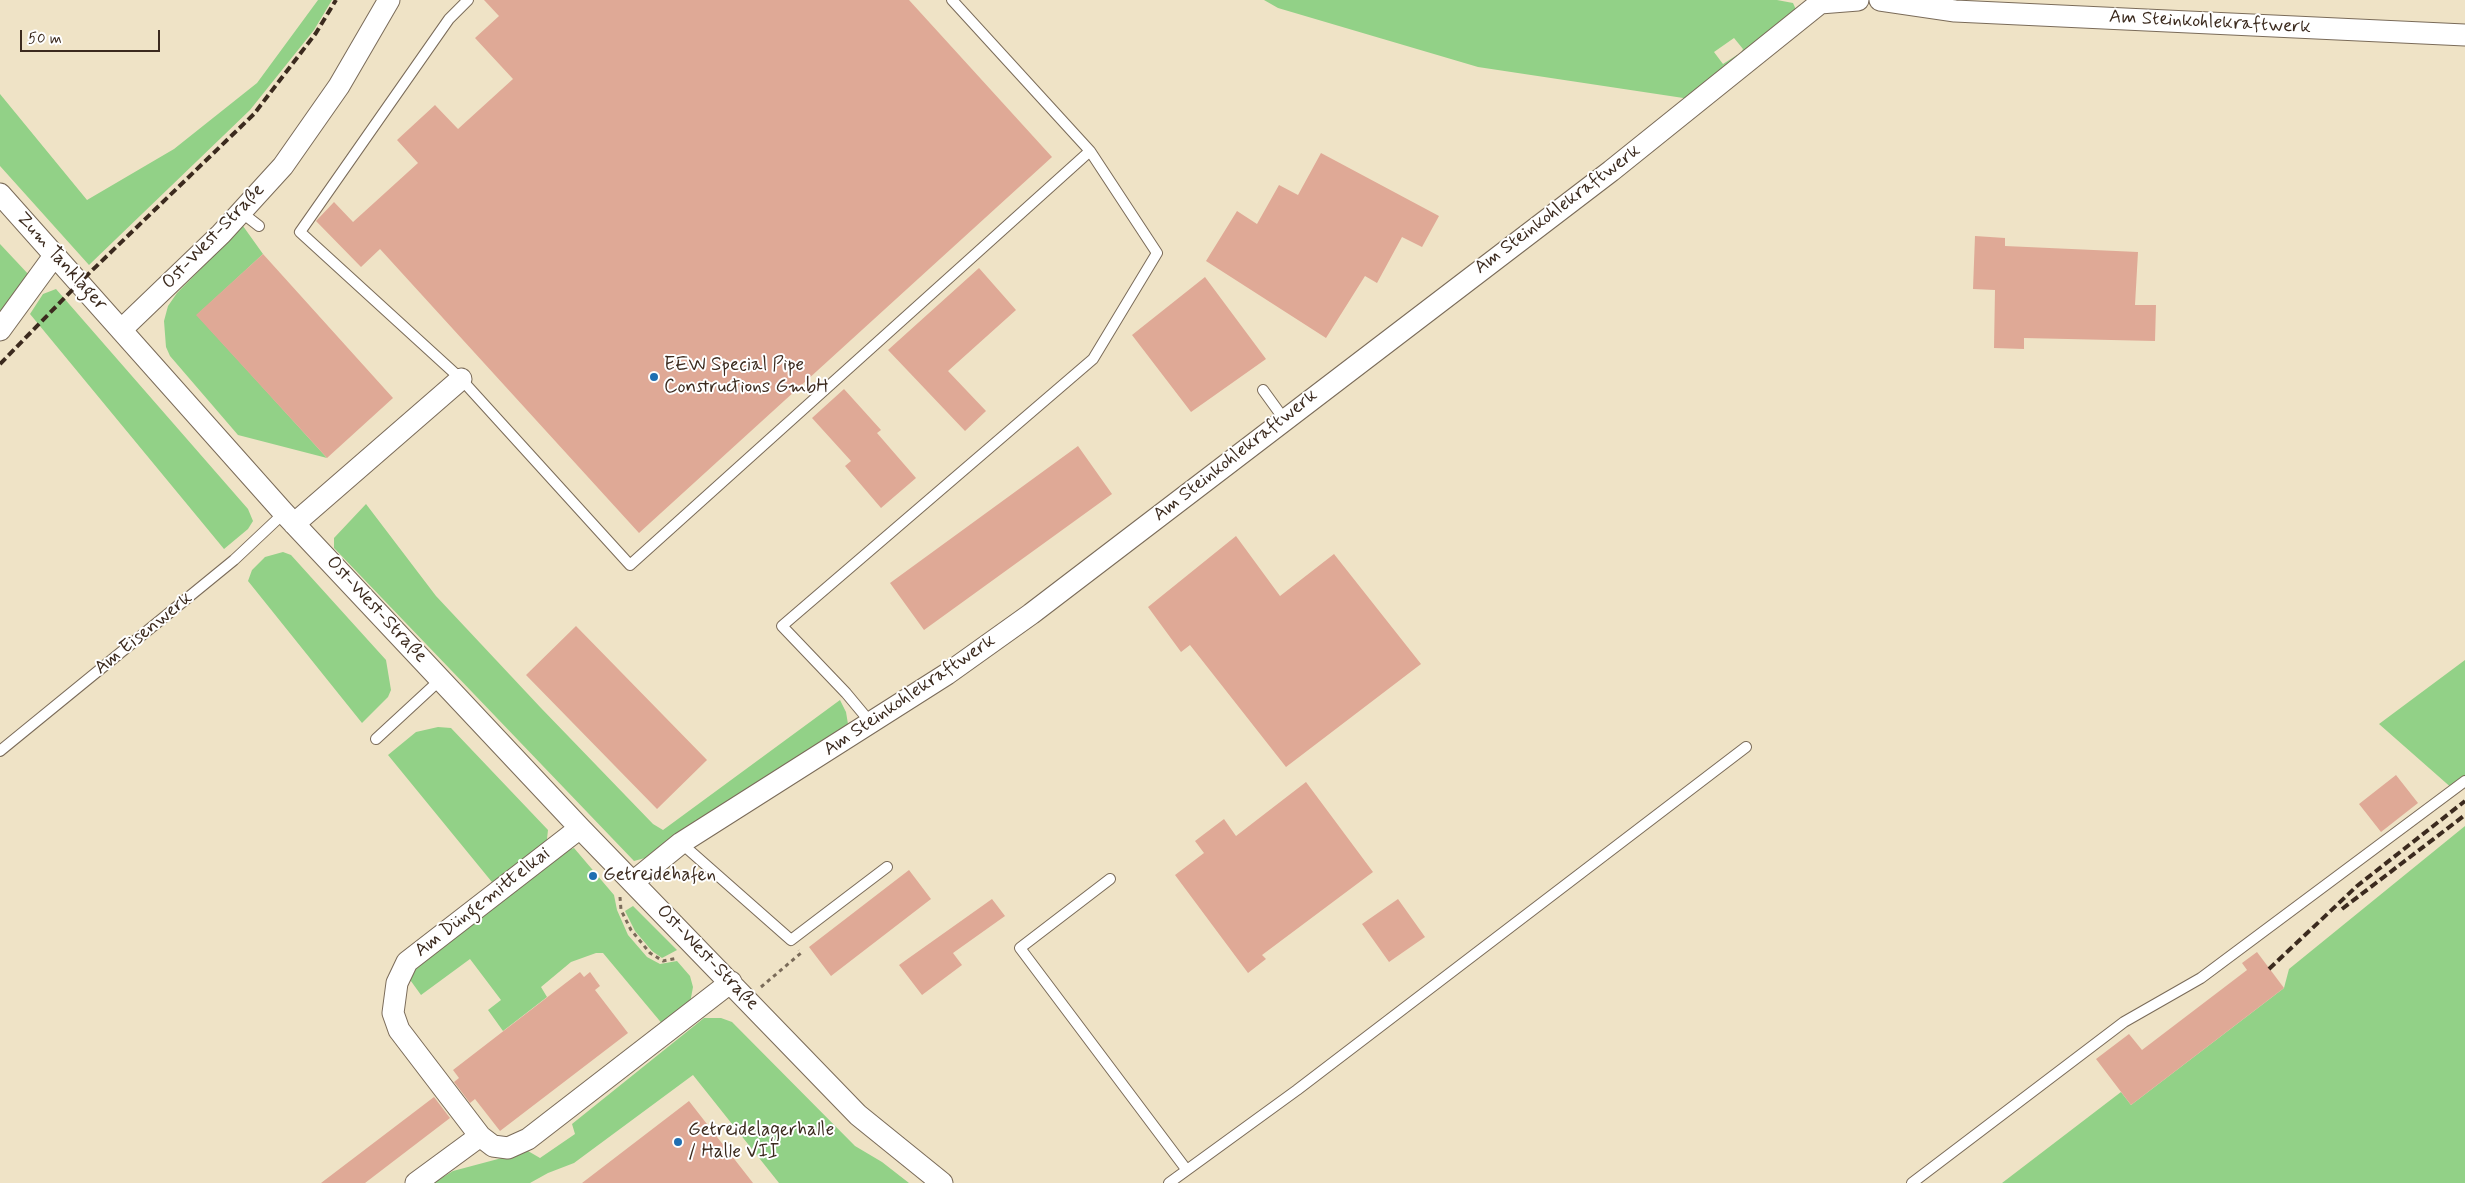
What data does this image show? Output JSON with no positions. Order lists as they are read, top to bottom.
{
  "streets": {
    "street": [
      "Am Steinkohlekraftwerk",
      "Ost-West-Straße",
      "Zum Tanklager",
      "Am Eisenwerk",
      "Am Düngemittelkai"
    ]
  },
  "crossings": [
    ["Am Steinkohlekraftwerk", "Ost-West-Straße"],
    ["Ost-West-Straße", "Zum Tanklager"],
    ["Ost-West-Straße", "Am Eisenwerk"],
    ["Ost-West-Straße", "Am Düngemittelkai"]
  ],
  "places": ["EEW Special Pipe Constructions GmbH", "Getreidehafen", "Getreidelagerhalle / Halle VII"],
  "scale_bar": "50 m"
}
